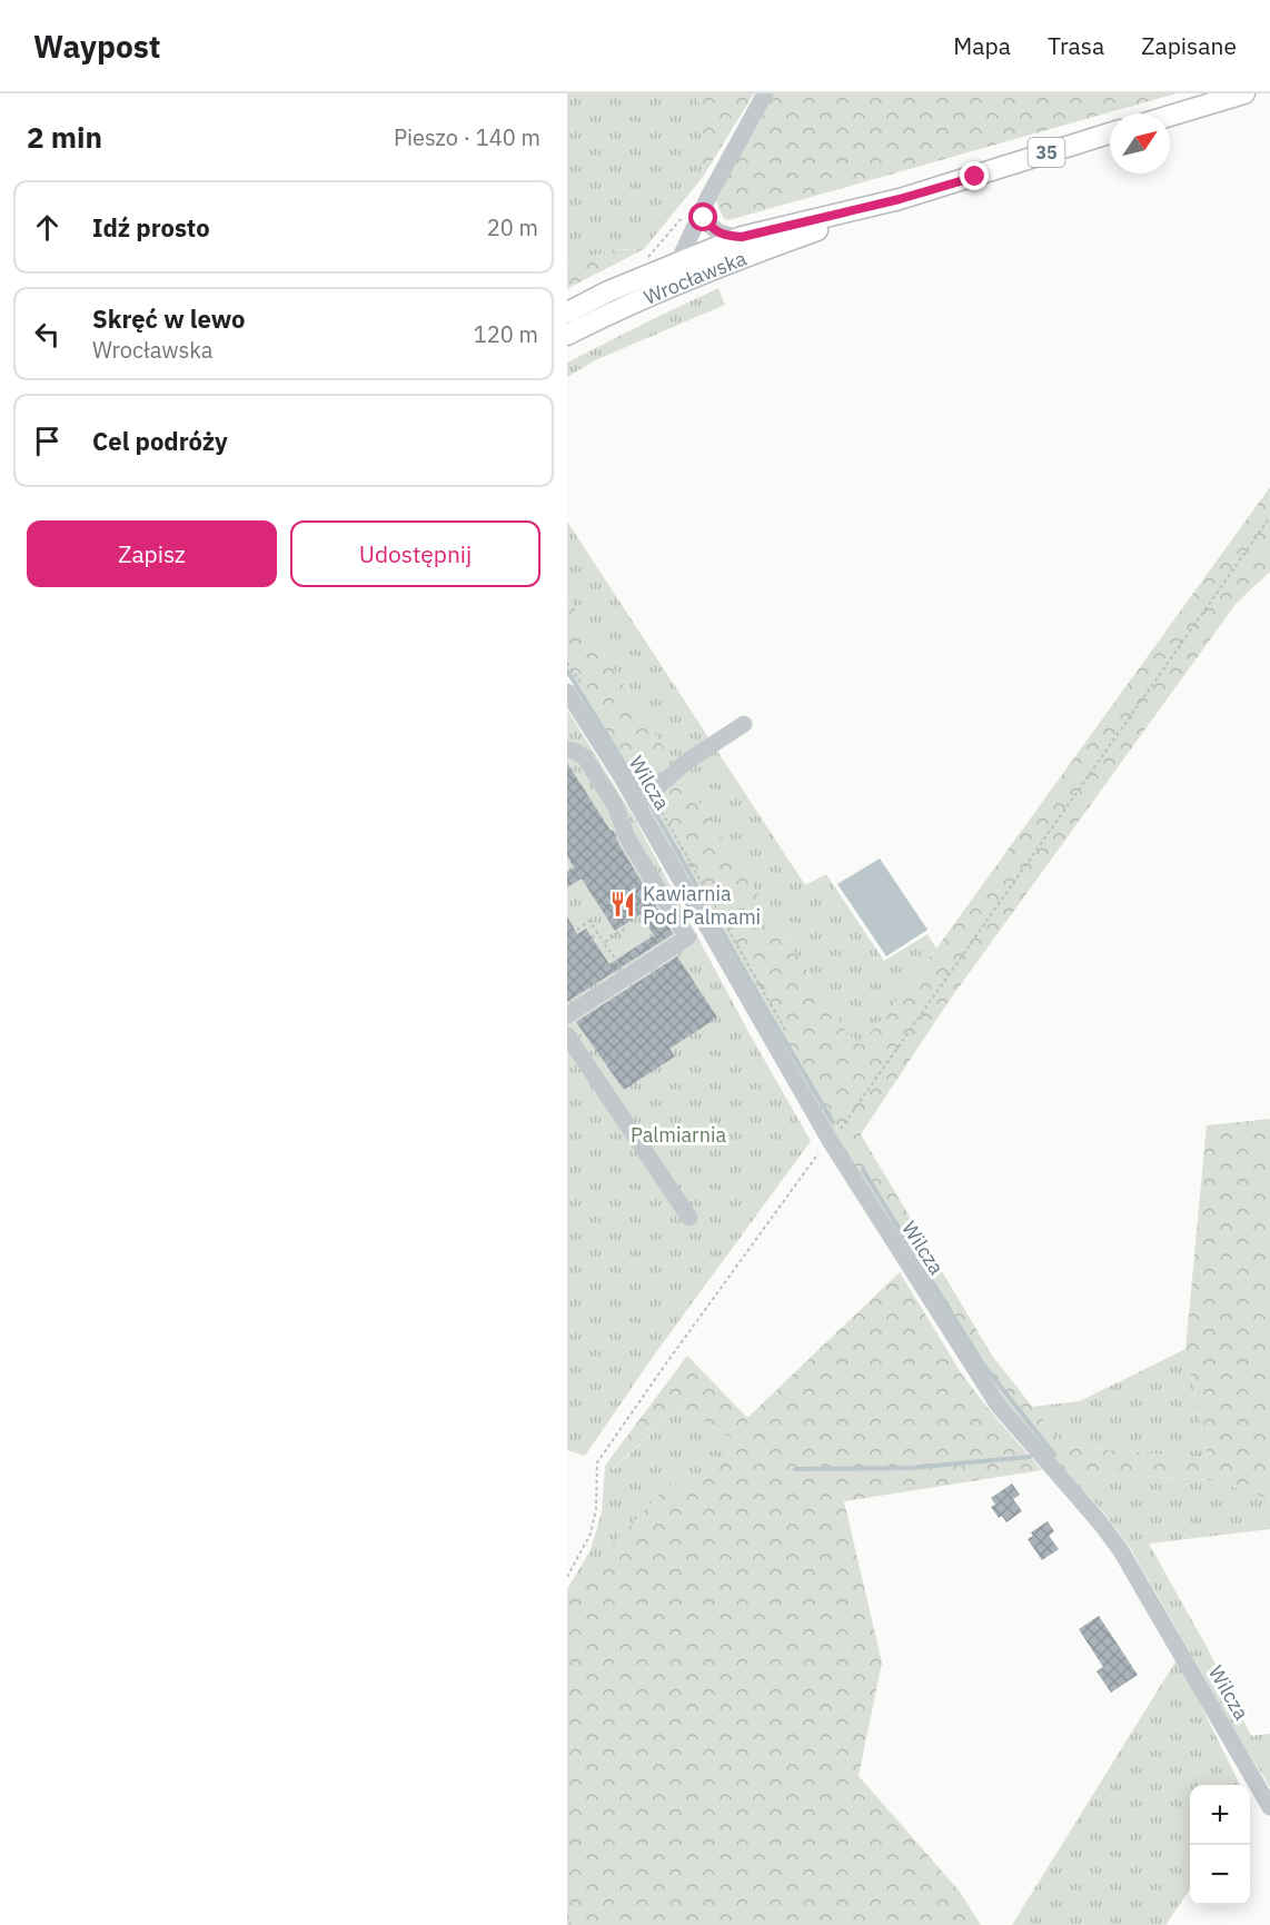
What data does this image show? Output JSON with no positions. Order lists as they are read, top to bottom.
{
  "streets": {
    "main road": ["35", "Wrocławska"],
    "street": ["Wilcza"]
  },
  "parks": ["Palmiarnia"],
  "places": {
    "restaurant": ["Kawiarnia Pod Palmami"]
  },
  "north": "top right",
  "page": {
    "header": "Waypost",
    "nav": ["Mapa", "Trasa", "Zapisane"],
    "heading": ["2 min", "Pieszo · 140 m"],
    "list": [
      ["Idź prosto", "20 m"],
      ["Skręć w lewo", "Wrocławska", "120 m"],
      "Cel podróży"
    ],
    "buttons": ["Zapisz", "Udostępnij"],
    "map_buttons": ["+", "−"]
  }
}
